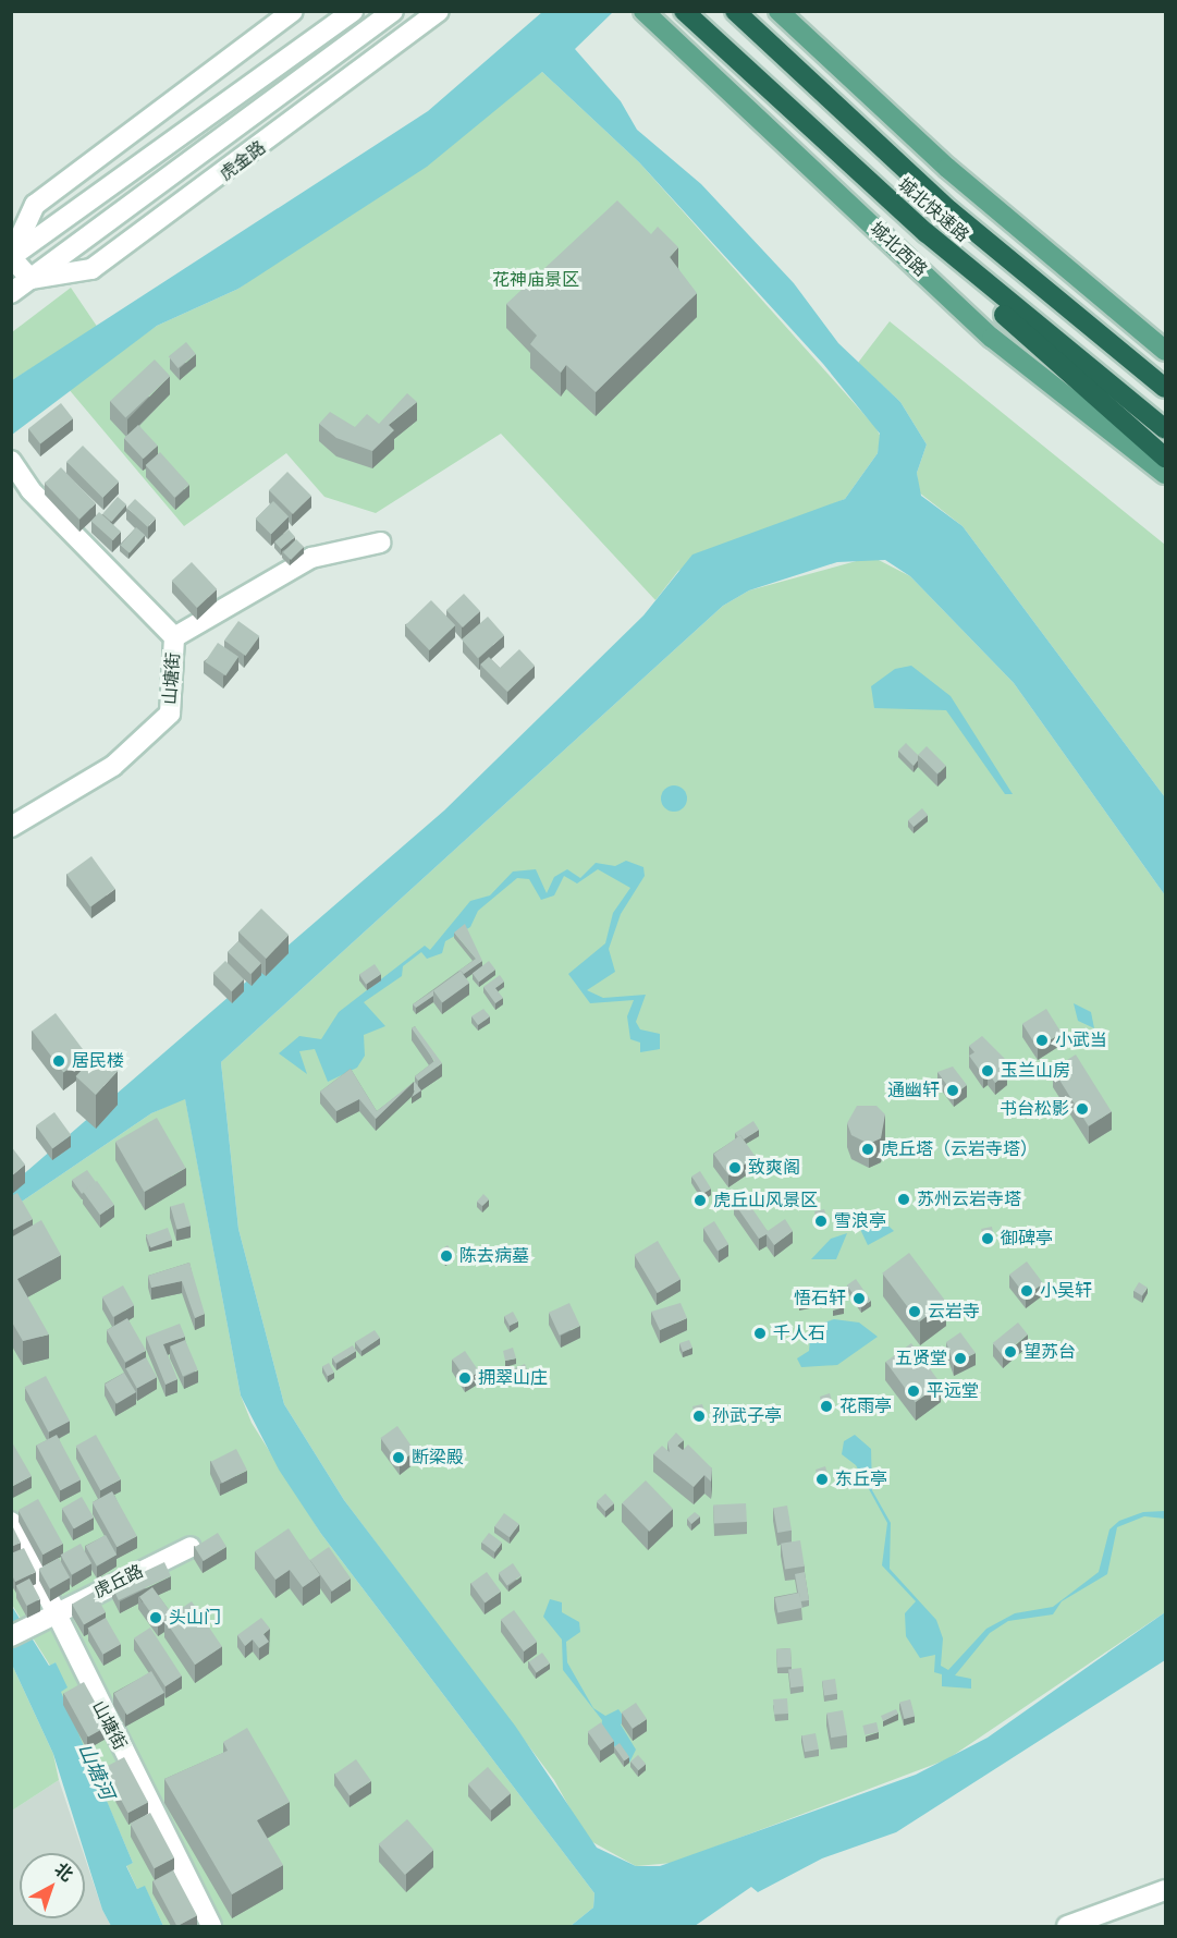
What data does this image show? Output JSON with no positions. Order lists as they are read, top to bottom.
{
  "streets": {
    "highway": ["城北快速路"],
    "main road": ["城北西路"],
    "street": ["虎金路", "山塘街", "虎丘路"]
  },
  "crossings": [
    ["山塘街", "虎丘路"]
  ],
  "water": ["山塘河"],
  "parks": ["花神庙景区"],
  "places": [
    "小武当",
    "居民楼",
    "玉兰山房",
    "通幽轩",
    "书台松影",
    "虎丘塔（云岩寺塔）",
    "致爽阁",
    "苏州云岩寺塔",
    "虎丘山风景区",
    "雪浪亭",
    "御碑亭",
    "陈去病墓",
    "小吴轩",
    "悟石轩",
    "云岩寺",
    "千人石",
    "望苏台",
    "五贤堂",
    "拥翠山庄",
    "平远堂",
    "花雨亭",
    "孙武子亭",
    "断梁殿",
    "东丘亭",
    "头山门"
  ],
  "north": "top right"
}
